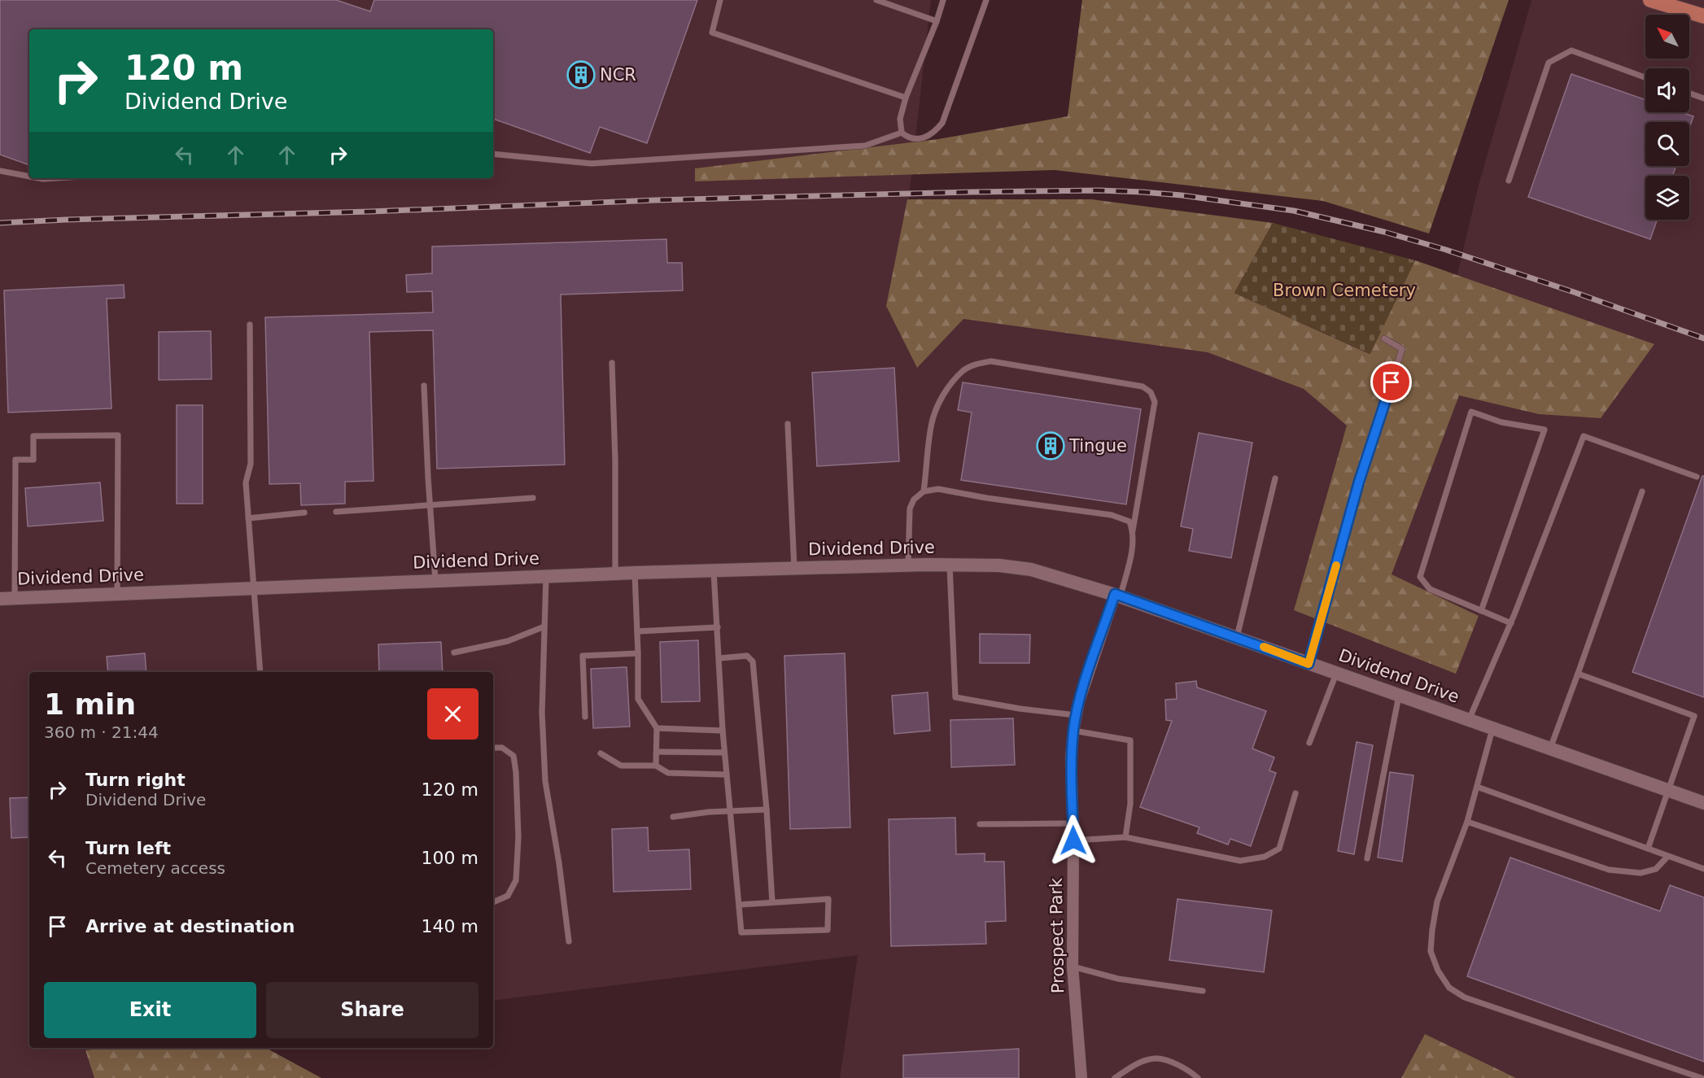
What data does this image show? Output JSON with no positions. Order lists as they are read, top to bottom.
{
  "streets": {
    "street": ["Dividend Drive", "Prospect Park"]
  },
  "crossings": [
    ["Dividend Drive", "Prospect Park"]
  ],
  "parks": ["Brown Cemetery"],
  "places": {
    "building": ["NCR", "Tingue"]
  },
  "north": "top left",
  "page": {
    "turn": ["120 m", "Dividend Drive"],
    "heading": ["1 min", "360 m · 21:44"],
    "list": [
      {
        "name": "Turn right",
        "note": "Dividend Drive",
        "value": "120 m"
      },
      {
        "name": "Turn left",
        "note": "Cemetery access",
        "value": "100 m"
      },
      {
        "name": "Arrive at destination",
        "value": "140 m"
      }
    ],
    "buttons": ["Exit", "Share"]
  }
}
